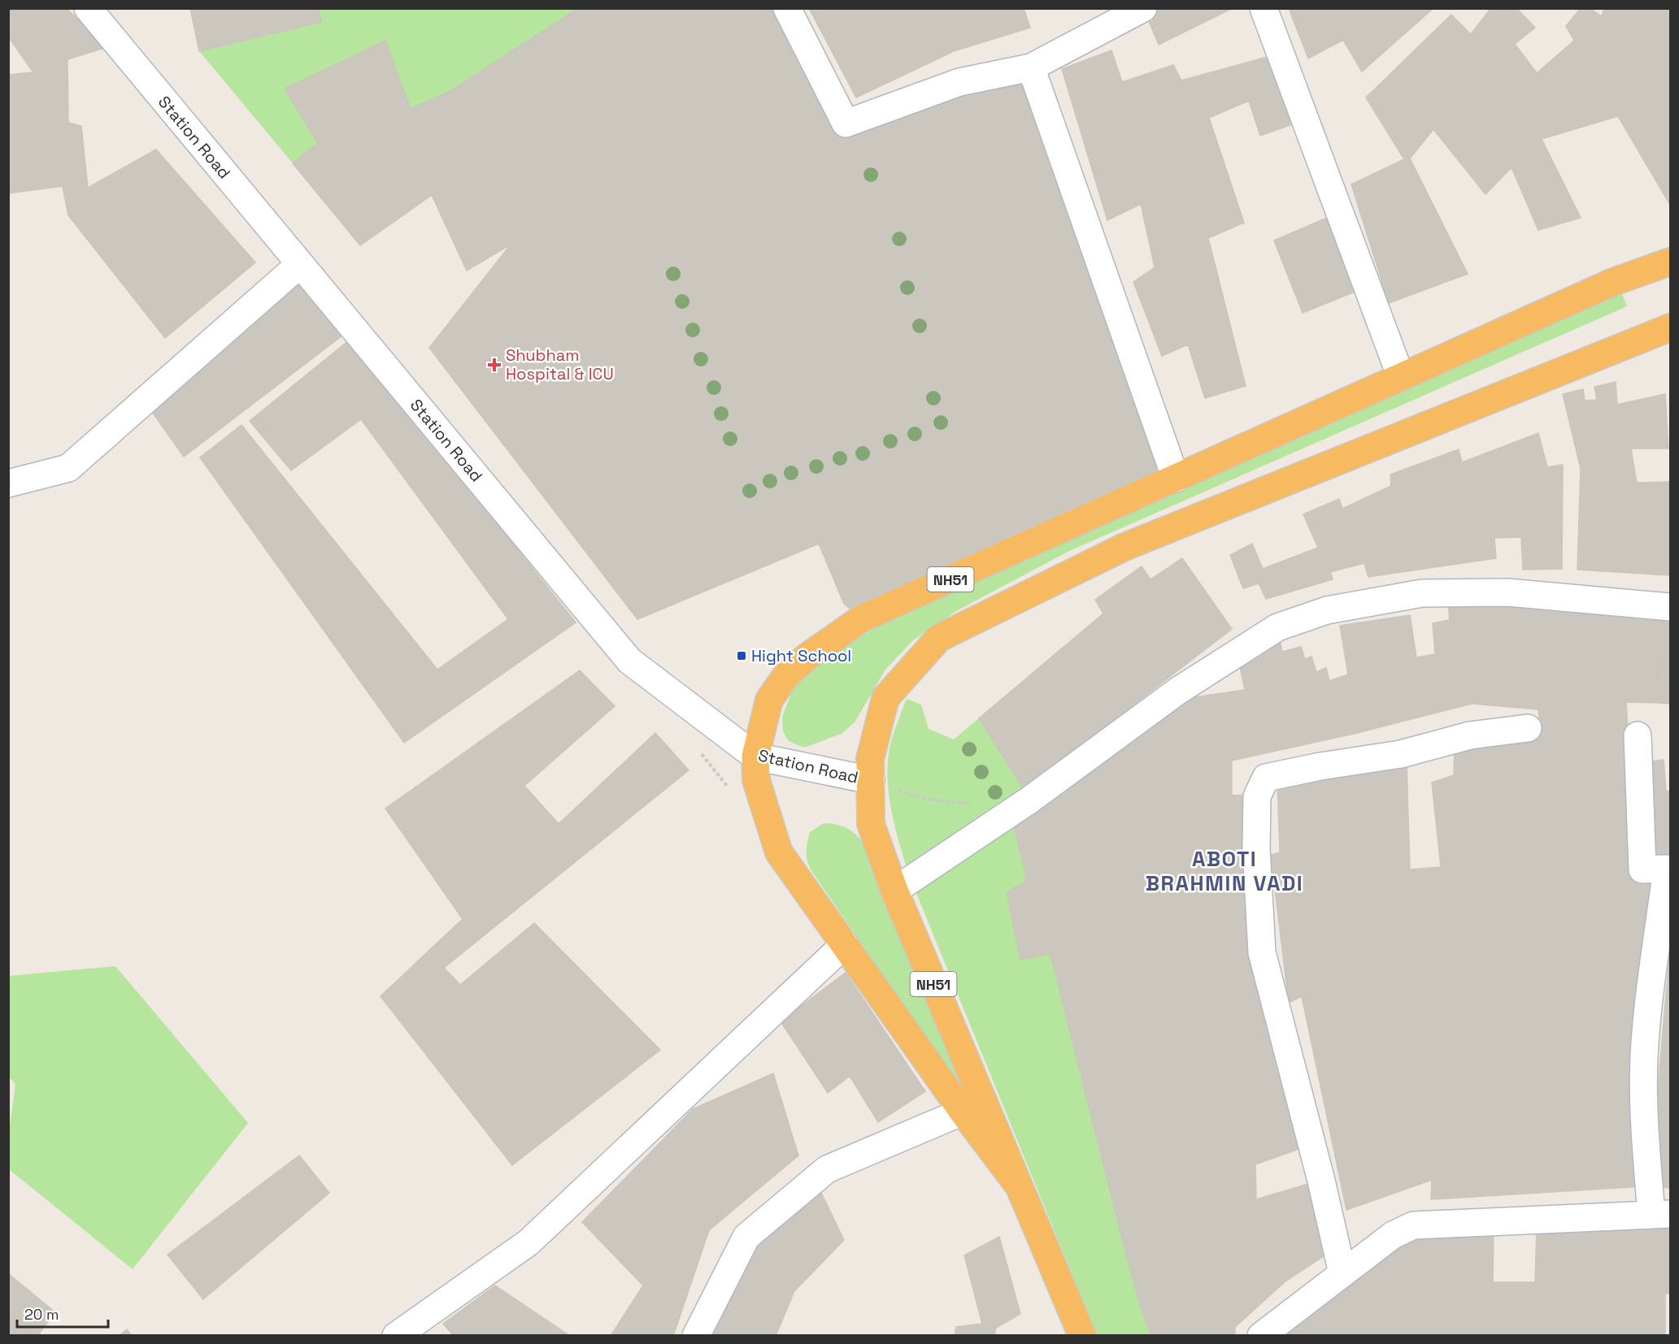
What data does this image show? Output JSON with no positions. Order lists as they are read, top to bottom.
{
  "streets": {
    "highway": ["NH51"],
    "street": ["Station Road"]
  },
  "crossings": [
    ["Station Road", "NH51"]
  ],
  "districts": ["ABOTI BRAHMIN VADI"],
  "places": {
    "health": ["Shubham Hospital & ICU"],
    "transit": ["Hight School"]
  },
  "scale_bar": "20 m"
}
